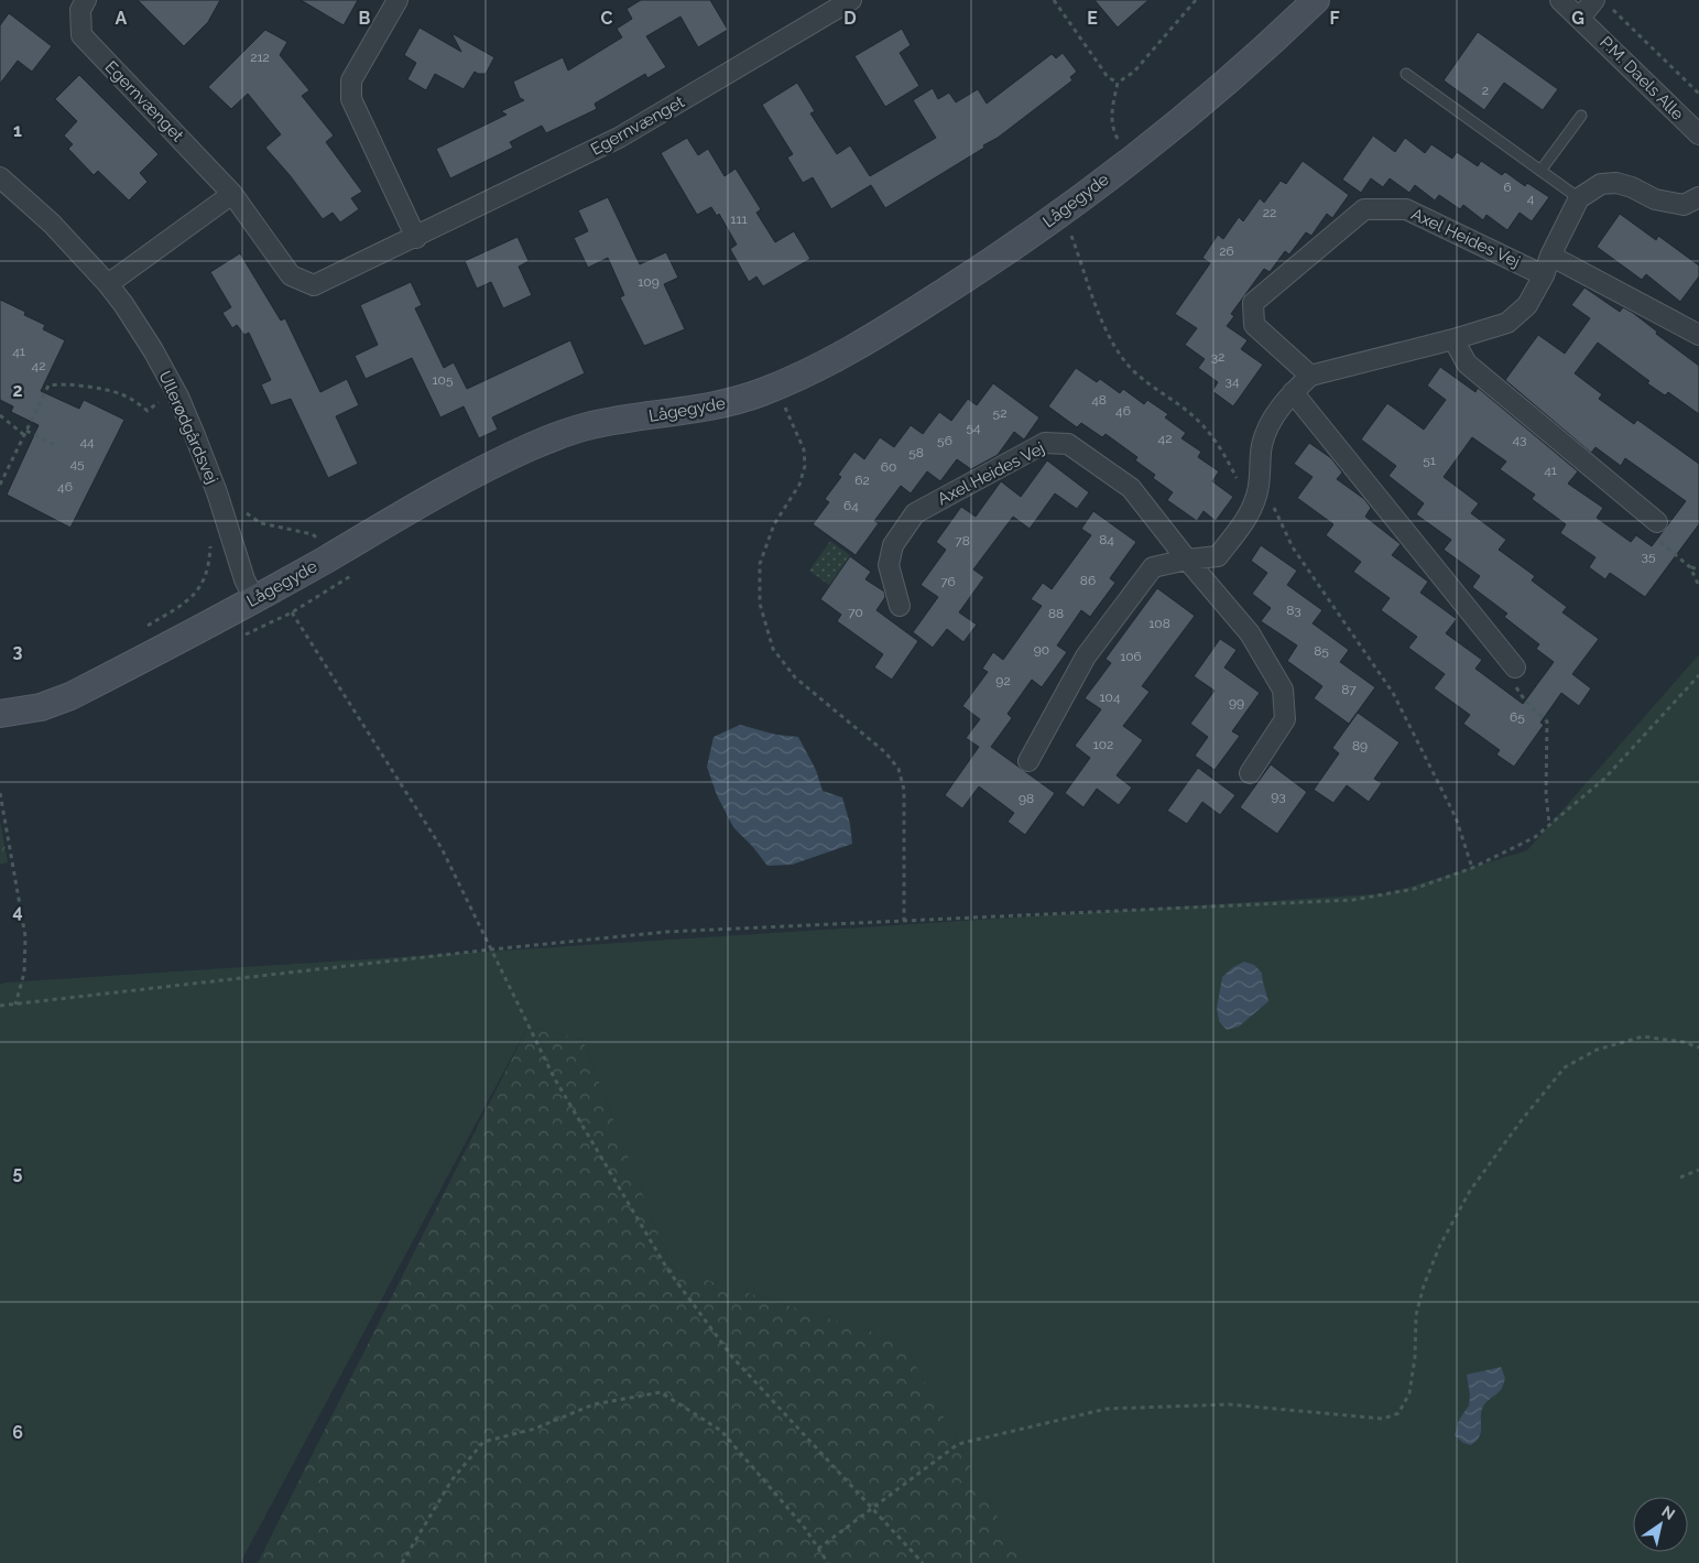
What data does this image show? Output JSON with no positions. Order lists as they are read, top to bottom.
{
  "streets": {
    "street": [
      "P.M. Daels Alle",
      "Egernvænget",
      "Lågegyde",
      "Axel Heides Vej",
      "Ullerødgårdsvej"
    ]
  },
  "crossings": [
    ["Lågegyde", "Ullerødgårdsvej"]
  ],
  "house_numbers": [
    "212",
    "2",
    "6",
    "4",
    "22",
    "111",
    "26",
    "109",
    "41",
    "32",
    "42",
    "105",
    "34",
    "48",
    "46",
    "52",
    "54",
    "42",
    "43",
    "56",
    "44",
    "58",
    "51",
    "45",
    "60",
    "41",
    "62",
    "46",
    "64",
    "84",
    "78",
    "35",
    "86",
    "76",
    "83",
    "70",
    "88",
    "108",
    "90",
    "85",
    "106",
    "92",
    "87",
    "104",
    "99",
    "65",
    "102",
    "89",
    "93",
    "98"
  ],
  "north": "top right",
  "grid": {
    "columns": [
      "A",
      "B",
      "C",
      "D",
      "E",
      "F",
      "G"
    ],
    "rows": [
      "1",
      "2",
      "3",
      "4",
      "5",
      "6"
    ]
  }
}
